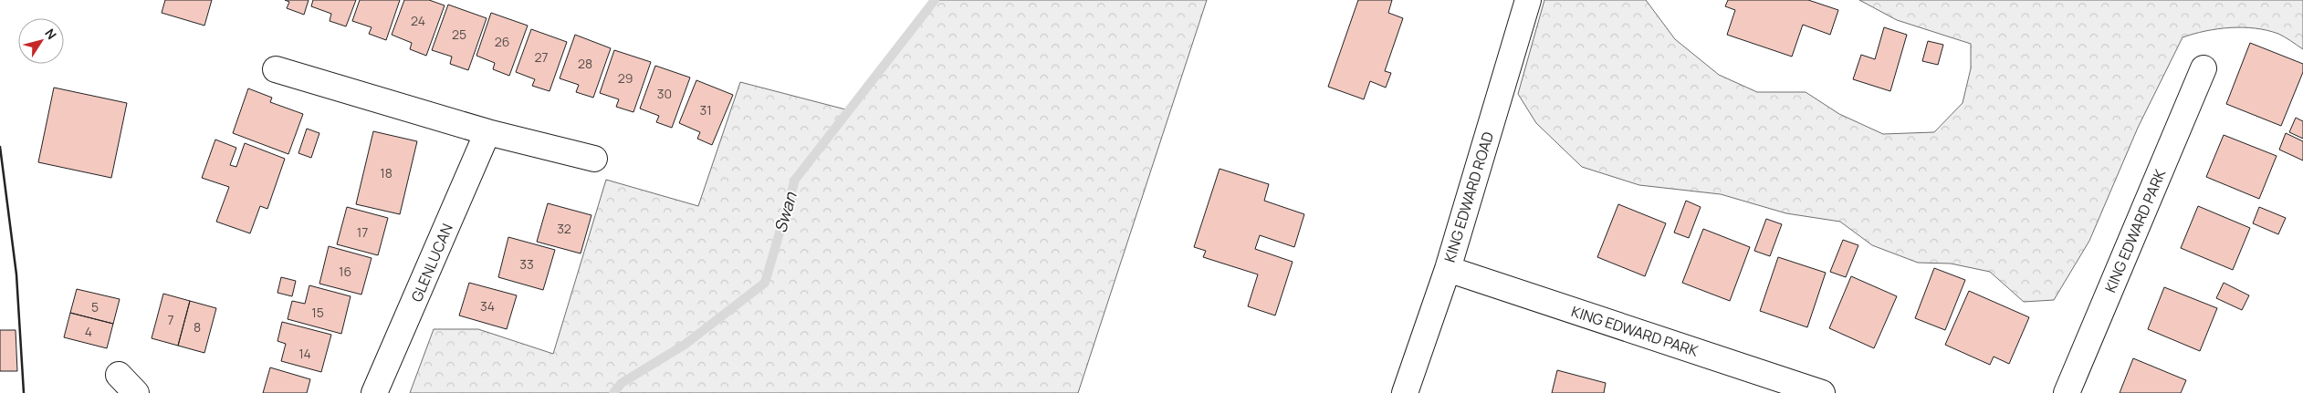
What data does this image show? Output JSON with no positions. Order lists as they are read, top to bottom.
{
  "streets": {
    "street": ["KING EDWARD ROAD", "KING EDWARD PARK", "GLENLUCAN"]
  },
  "crossings": [
    ["KING EDWARD ROAD", "KING EDWARD PARK"]
  ],
  "water": ["Swan"],
  "house_numbers": [
    "24",
    "25",
    "26",
    "27",
    "28",
    "29",
    "30",
    "31",
    "18",
    "32",
    "17",
    "33",
    "16",
    "34",
    "5",
    "15",
    "7",
    "8",
    "4",
    "14"
  ],
  "north": "top right"
}
